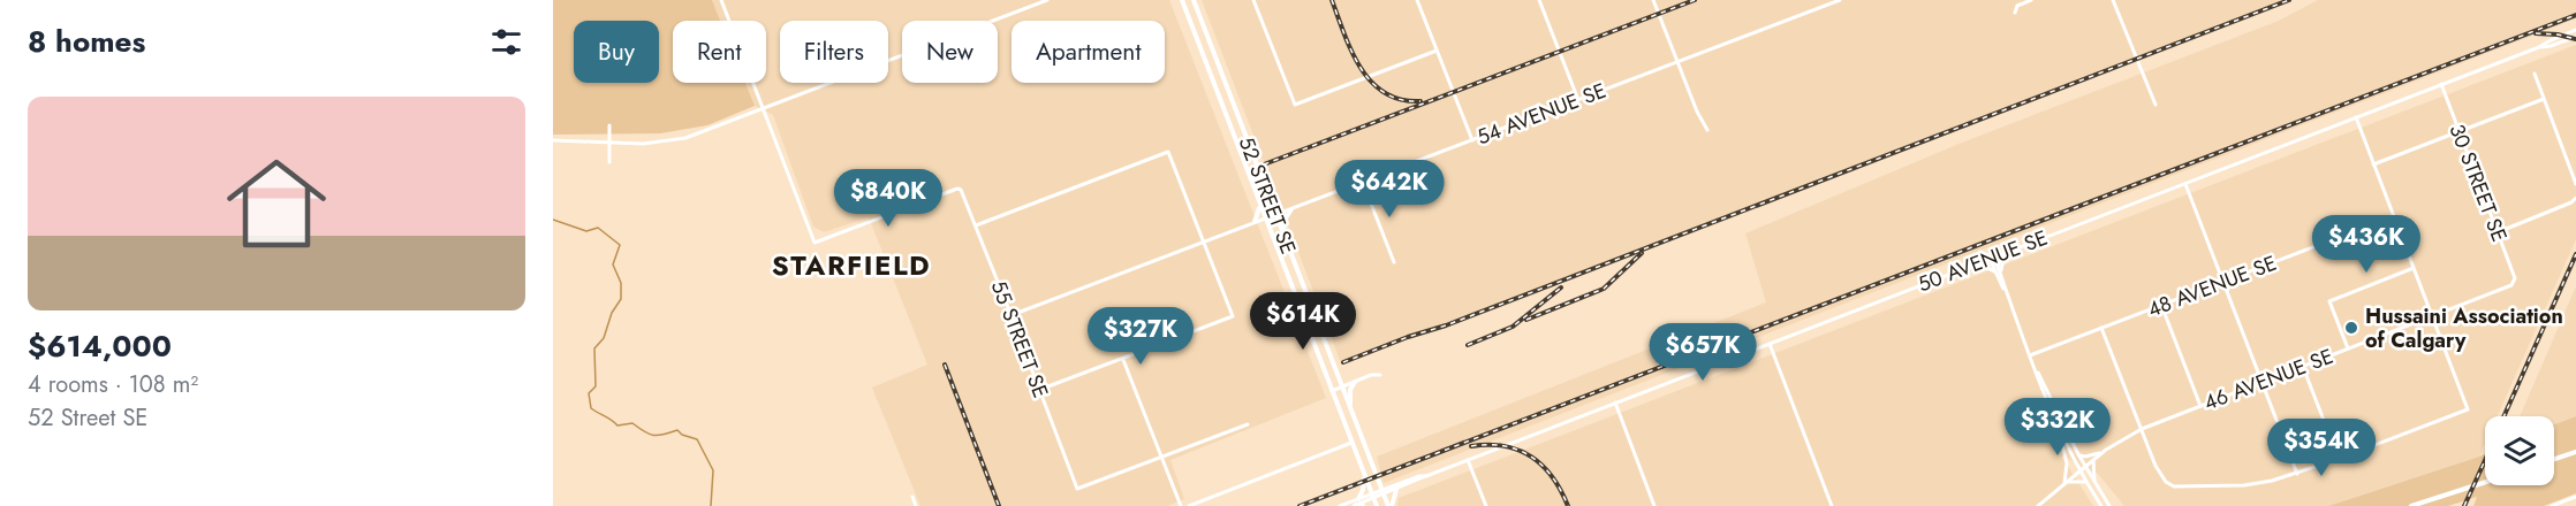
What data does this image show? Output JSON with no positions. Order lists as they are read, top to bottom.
{
  "streets": {
    "main road": ["52 STREET SE"],
    "street": [
      "54 AVENUE SE",
      "30 STREET SE",
      "50 AVENUE SE",
      "48 AVENUE SE",
      "55 STREET SE",
      "46 AVENUE SE"
    ]
  },
  "crossings": [
    ["54 AVENUE SE", "52 STREET SE"],
    ["54 AVENUE SE", "55 STREET SE"],
    ["30 STREET SE", "50 AVENUE SE"],
    ["30 STREET SE", "46 AVENUE SE"],
    ["52 STREET SE", "50 AVENUE SE"]
  ],
  "districts": ["STARFIELD"],
  "places": ["Hussaini Association of Calgary"],
  "page": {
    "heading": "8 homes",
    "chip": [
      "Buy",
      "Rent",
      "Filters",
      "New",
      "Apartment"
    ],
    "list": [
      {
        "name": "$614,000",
        "note": "4 rooms · 108 m² · 52 Street SE"
      }
    ],
    "price": [
      "$642K",
      "$840K",
      "$436K",
      "$614K",
      "$327K",
      "$657K",
      "$332K",
      "$354K"
    ]
  }
}
